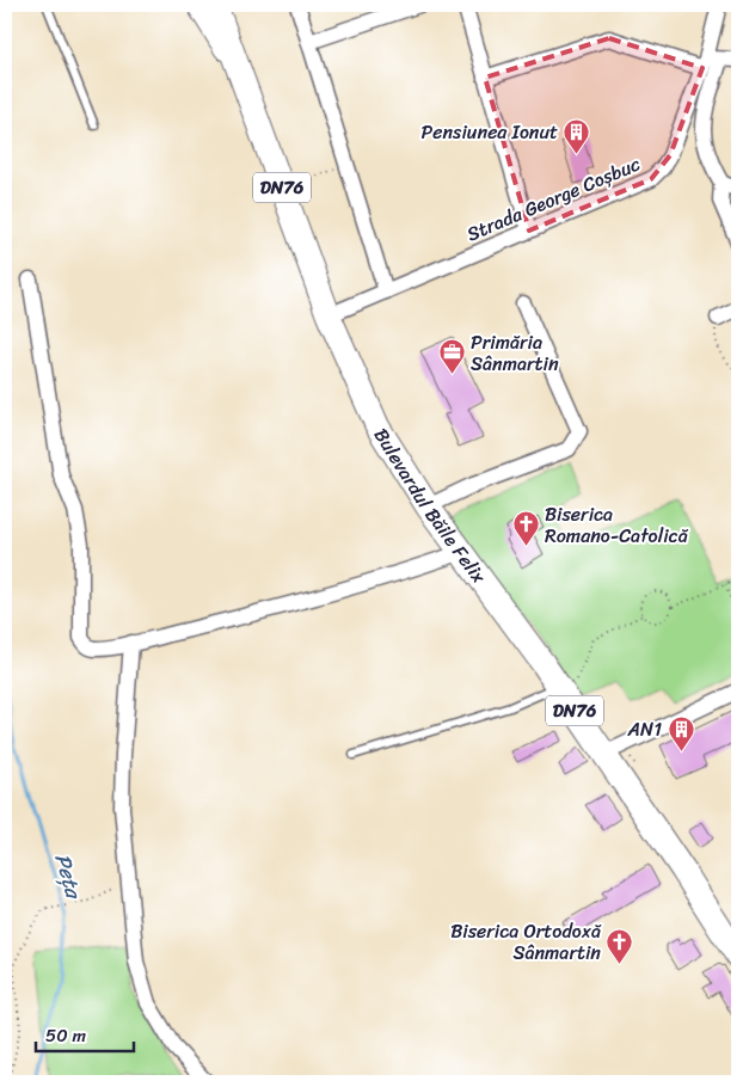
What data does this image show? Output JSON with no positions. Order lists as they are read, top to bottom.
{
  "streets": {
    "main road": ["DN76", "Bulevardul Băile Felix"],
    "street": ["Strada George Coșbuc"]
  },
  "crossings": [
    ["Strada George Coșbuc", "Bulevardul Băile Felix"]
  ],
  "water": ["Peța"],
  "places": {
    "building": ["Pensiunea Ionut", "AN1"],
    "office": ["Primăria Sânmartin"],
    "church": ["Biserica Romano-Catolică", "Biserica Ortodoxă Sânmartin"]
  },
  "scale_bar": "50 m"
}
